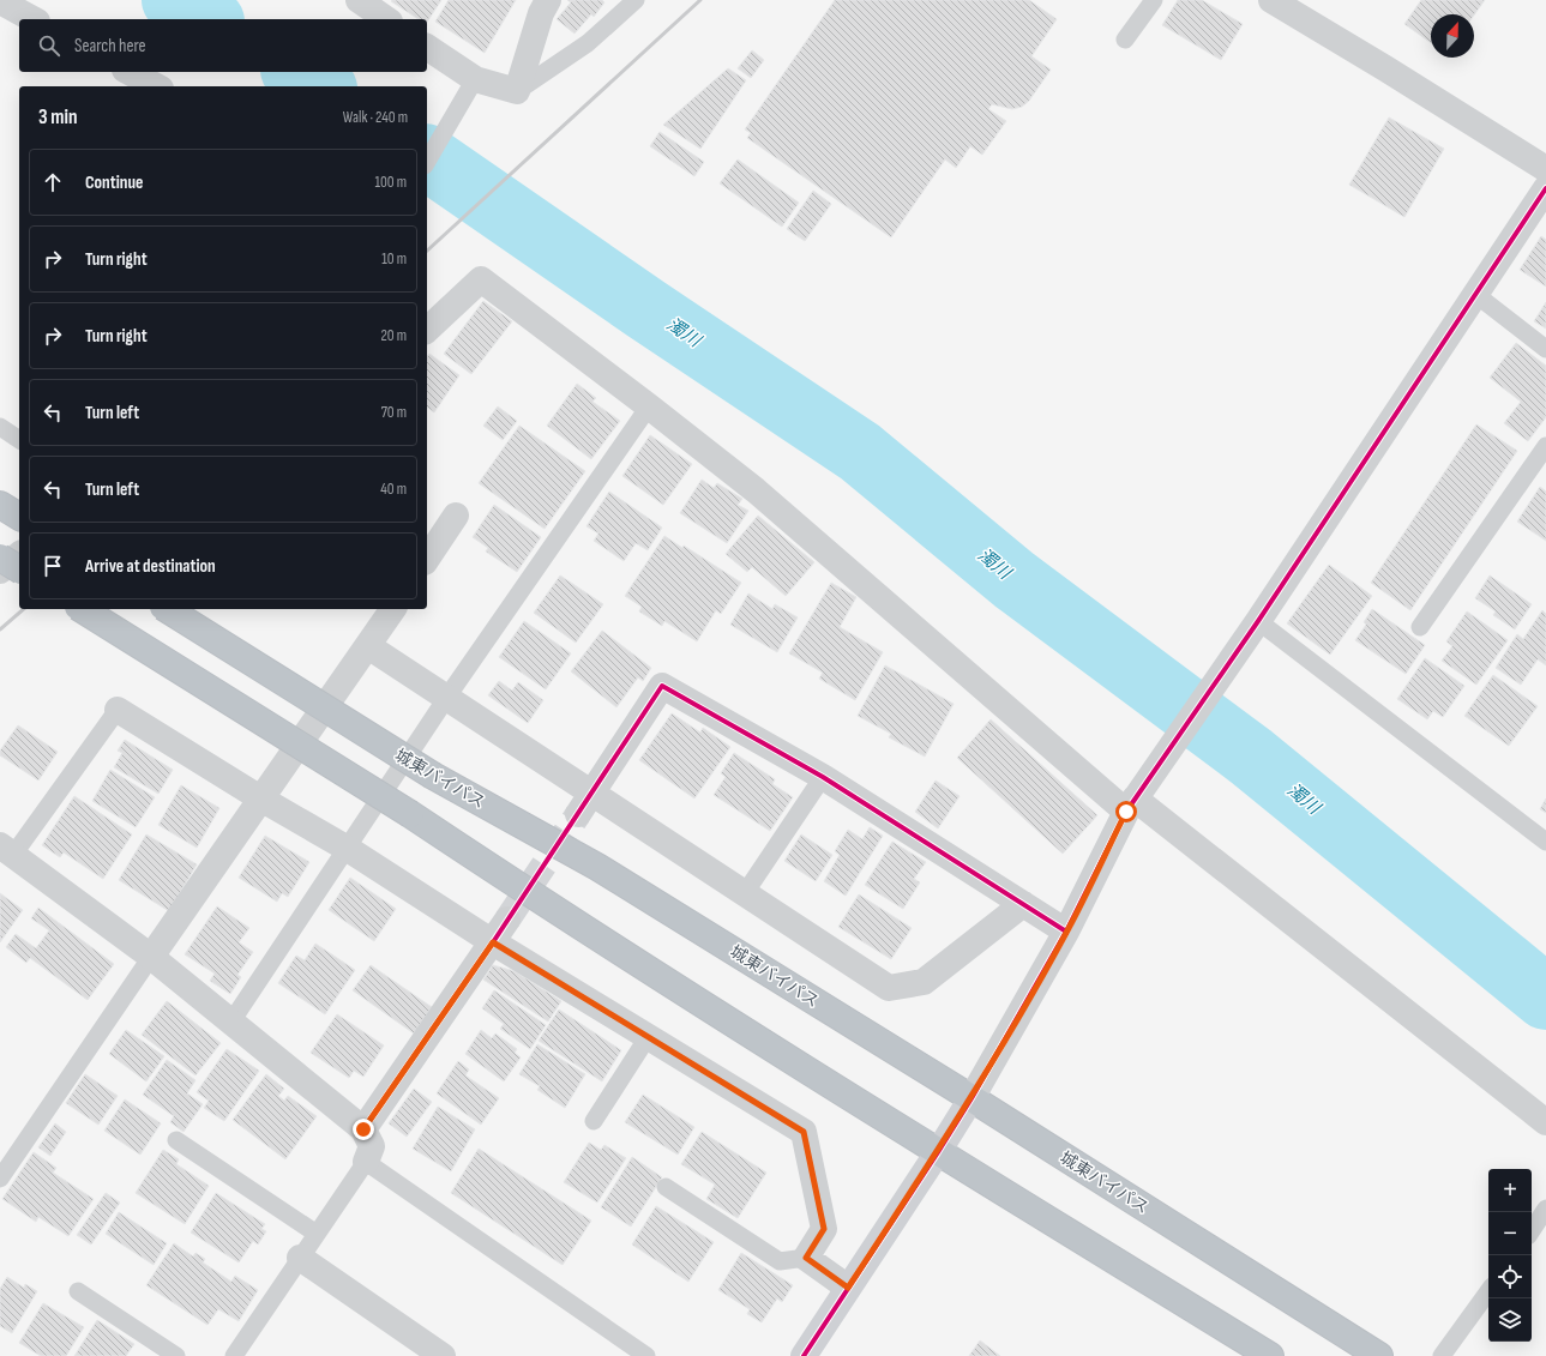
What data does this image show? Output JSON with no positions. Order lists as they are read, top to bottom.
{
  "streets": {
    "highway": ["城東バイパス"]
  },
  "water": ["濁川"],
  "north": "top",
  "page": {
    "search": "Search here",
    "heading": ["3 min", "Walk · 240 m"],
    "list": [
      ["Continue", "100 m"],
      ["Turn right", "10 m"],
      ["Turn right", "20 m"],
      ["Turn left", "70 m"],
      ["Turn left", "40 m"],
      "Arrive at destination"
    ],
    "map_buttons": ["+", "−"]
  }
}
